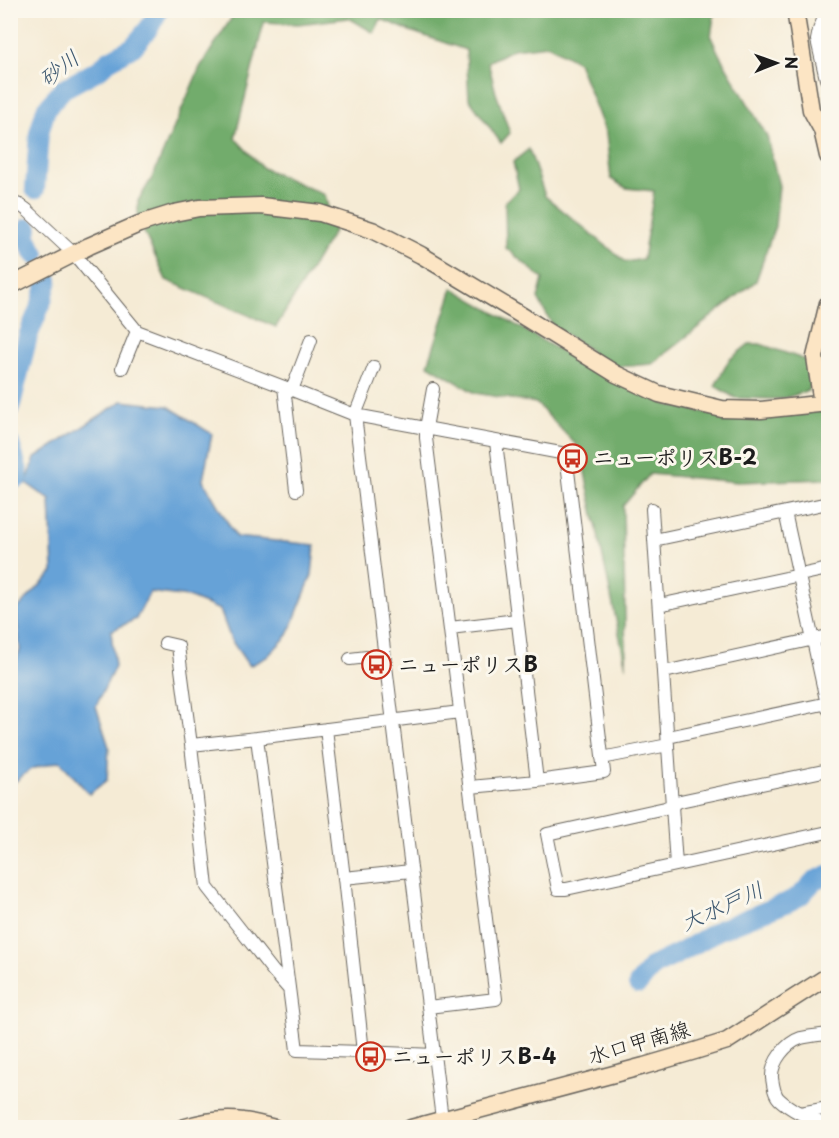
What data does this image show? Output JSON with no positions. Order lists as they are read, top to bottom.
{
  "streets": {
    "street": ["水口甲南線"]
  },
  "water": ["砂川", "大水戸川"],
  "places": {
    "bus stop": ["ニューポリスB-2", "ニューポリスB", "ニューポリスB-4"]
  },
  "north": "right"
}
